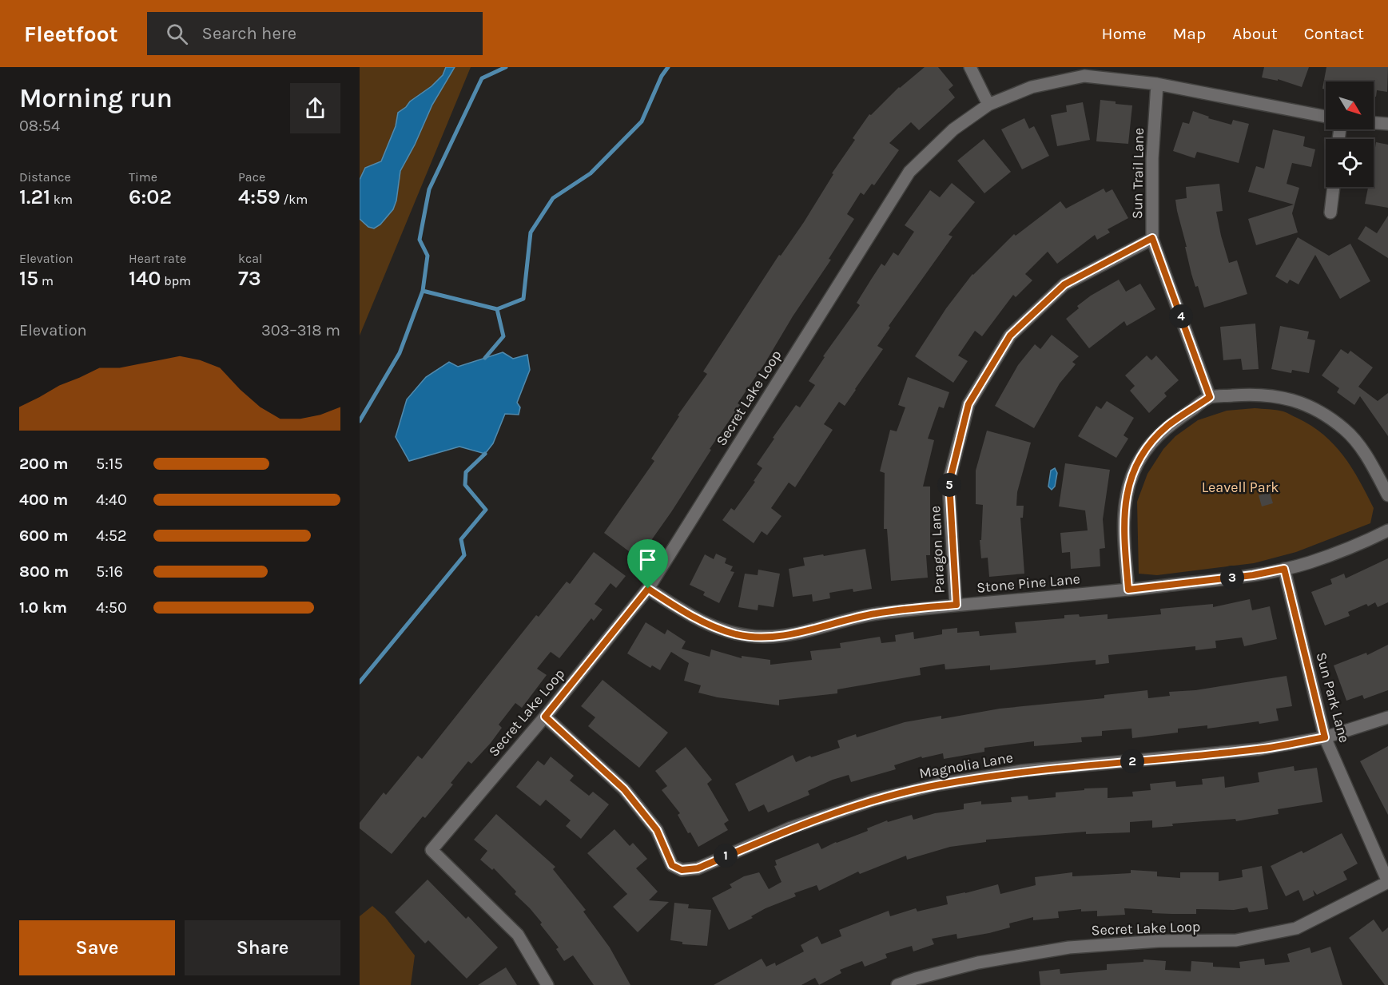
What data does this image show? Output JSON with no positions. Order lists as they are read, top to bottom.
{
  "streets": {
    "street": [
      "Sun Trail Lane",
      "Secret Lake Loop",
      "Paragon Lane",
      "Stone Pine Lane",
      "Sun Park Lane",
      "Magnolia Lane"
    ]
  },
  "crossings": [
    ["Sun Trail Lane", "Secret Lake Loop"],
    ["Sun Trail Lane", "Paragon Lane"],
    ["Secret Lake Loop", "Stone Pine Lane"],
    ["Secret Lake Loop", "Sun Park Lane"],
    ["Secret Lake Loop", "Magnolia Lane"],
    ["Paragon Lane", "Stone Pine Lane"],
    ["Stone Pine Lane", "Sun Park Lane"],
    ["Sun Park Lane", "Magnolia Lane"]
  ],
  "parks": ["Leavell Park"],
  "north": "bottom right",
  "page": {
    "header": "Fleetfoot",
    "search": "Search here",
    "nav": [
      "Home",
      "Map",
      "About",
      "Contact"
    ],
    "heading": ["Morning run", "08:54"],
    "stats": [
      ["Distance", "1.21 km"],
      ["Time", "6:02"],
      ["Pace", "4:59 /km"],
      ["Elevation", "15 m"],
      ["Heart rate", "140 bpm"],
      ["kcal", "73"]
    ],
    "pins": [
      "4",
      "5",
      "3",
      "2",
      "1"
    ],
    "chart": ["Elevation", "303–318 m"],
    "list": [
      {
        "name": "200 m",
        "note": "5:15"
      },
      {
        "name": "400 m",
        "note": "4:40"
      },
      {
        "name": "600 m",
        "note": "4:52"
      },
      {
        "name": "800 m",
        "note": "5:16"
      },
      {
        "name": "1.0 km",
        "note": "4:50"
      }
    ],
    "buttons": ["Save", "Share"]
  }
}
